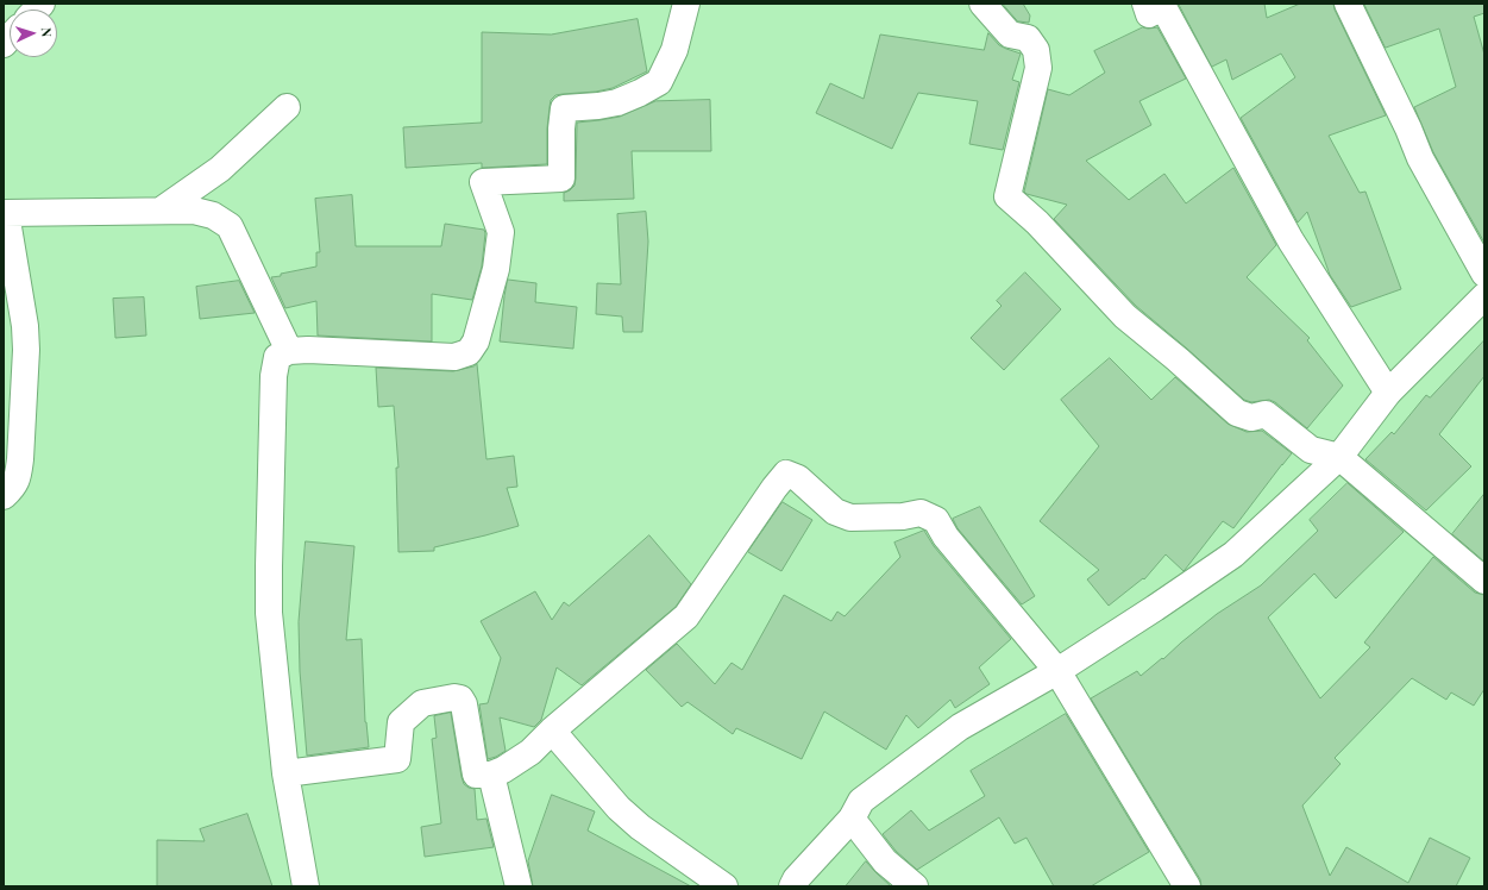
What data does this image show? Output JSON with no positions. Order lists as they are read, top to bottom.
{
  "north": "right"
}
